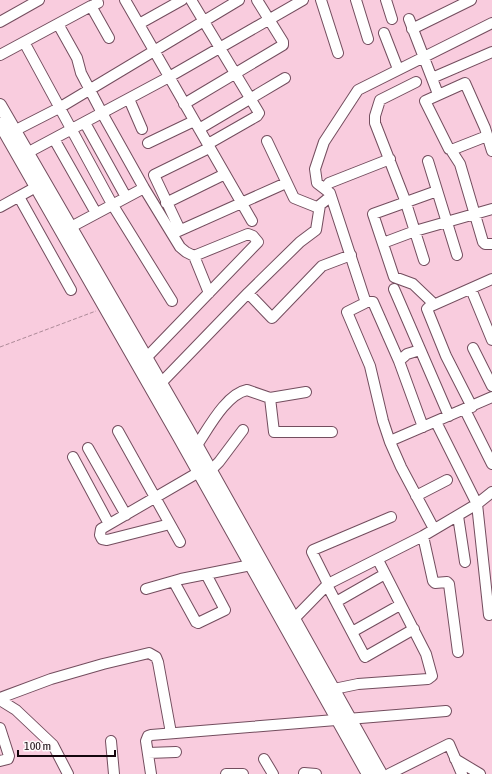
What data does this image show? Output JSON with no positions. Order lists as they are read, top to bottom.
{
  "scale_bar": "100 m"
}
